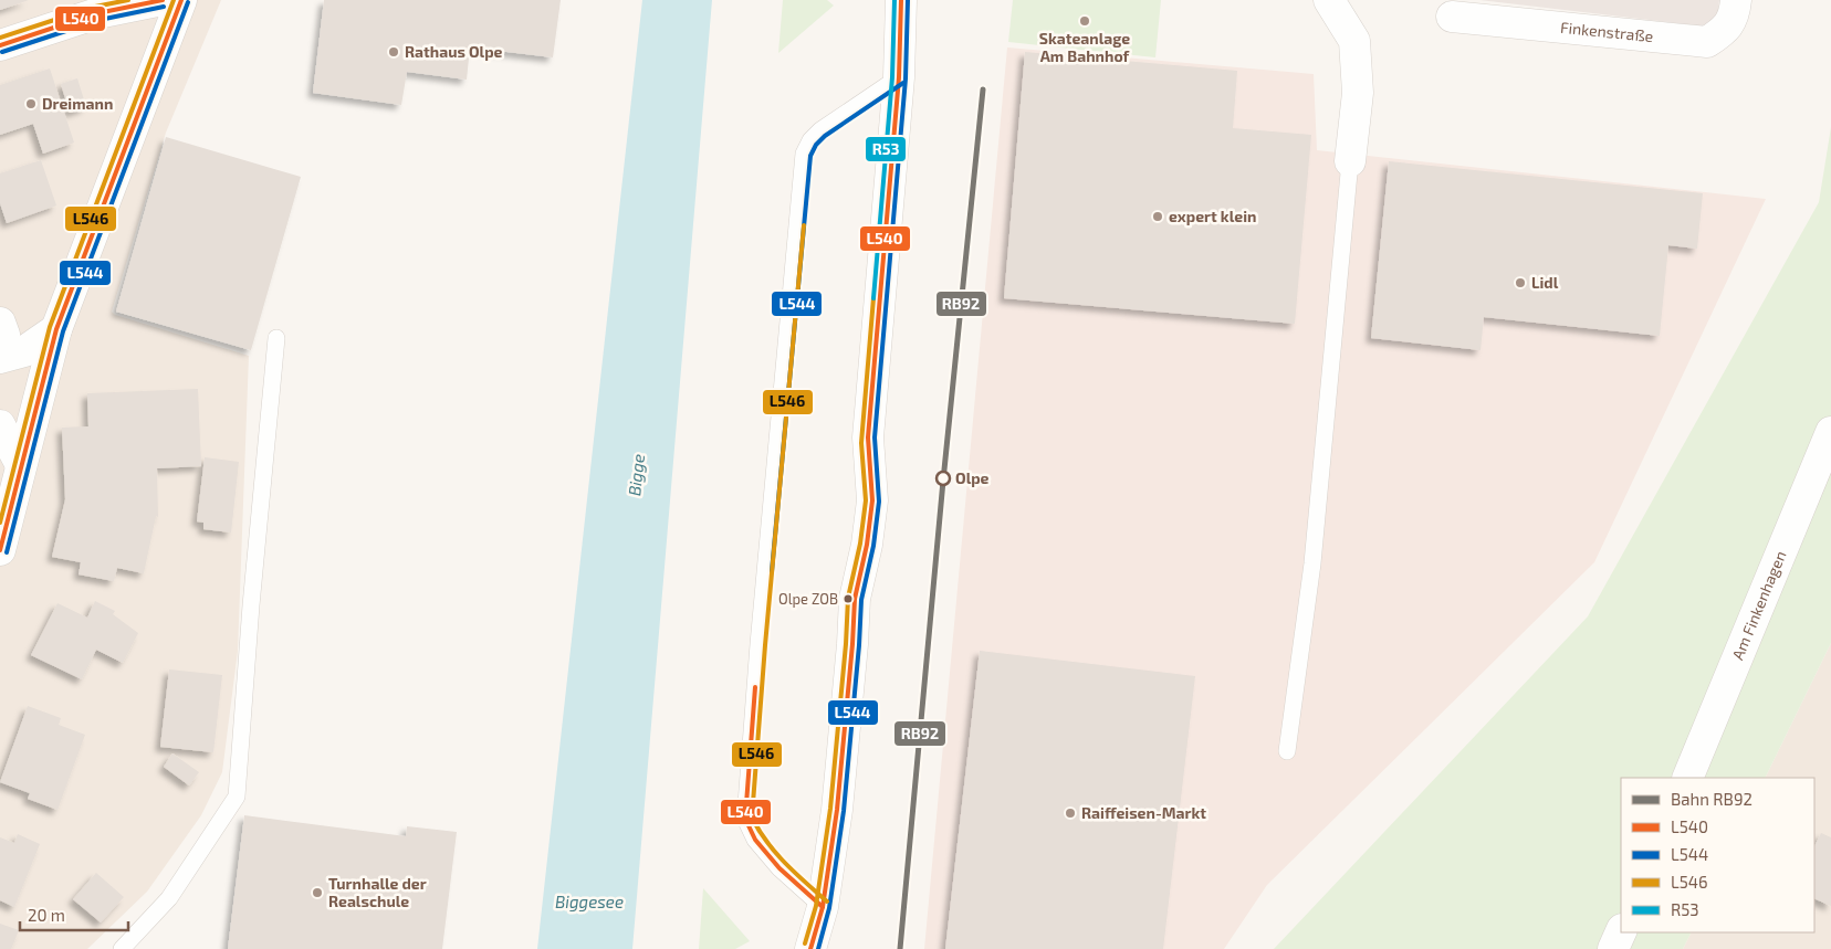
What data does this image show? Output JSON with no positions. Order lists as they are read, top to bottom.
{
  "streets": {
    "street": ["Finkenstraße", "Am Finkenhagen"]
  },
  "water": ["Bigge", "Biggesee"],
  "places": [
    "Skateanlage Am Bahnhof",
    "Rathaus Olpe",
    "Dreimann",
    "expert klein",
    "Lidl",
    "Olpe",
    "Olpe ZOB",
    "Raiffeisen-Markt",
    "Turnhalle der Realschule"
  ],
  "lines": [
    "transit line L540",
    "transit line L544",
    "transit line L546",
    "transit line R53",
    "rail line RB92"
  ],
  "legend": [
    "Bahn RB92",
    "L540",
    "L544",
    "L546",
    "R53"
  ],
  "scale_bar": "20 m"
}
